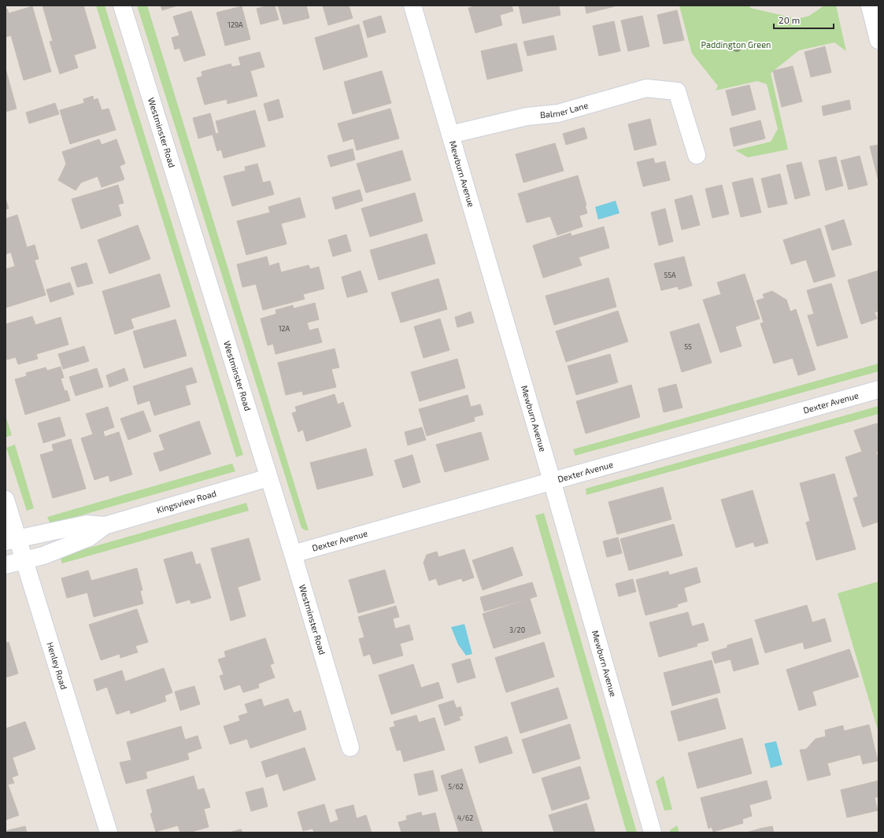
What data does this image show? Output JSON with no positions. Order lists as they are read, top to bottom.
{
  "streets": {
    "street": [
      "Balmer Lane",
      "Westminster Road",
      "Mewburn Avenue",
      "Dexter Avenue",
      "Kingsview Road",
      "Henley Road"
    ]
  },
  "crossings": [
    ["Balmer Lane", "Mewburn Avenue"],
    ["Westminster Road", "Dexter Avenue"],
    ["Westminster Road", "Kingsview Road"],
    ["Mewburn Avenue", "Dexter Avenue"],
    ["Kingsview Road", "Henley Road"]
  ],
  "parks": ["Paddington Green"],
  "house_numbers": [
    "129A",
    "55A",
    "12A",
    "55",
    "3/20",
    "5/62",
    "4/62"
  ],
  "scale_bar": "20 m"
}
